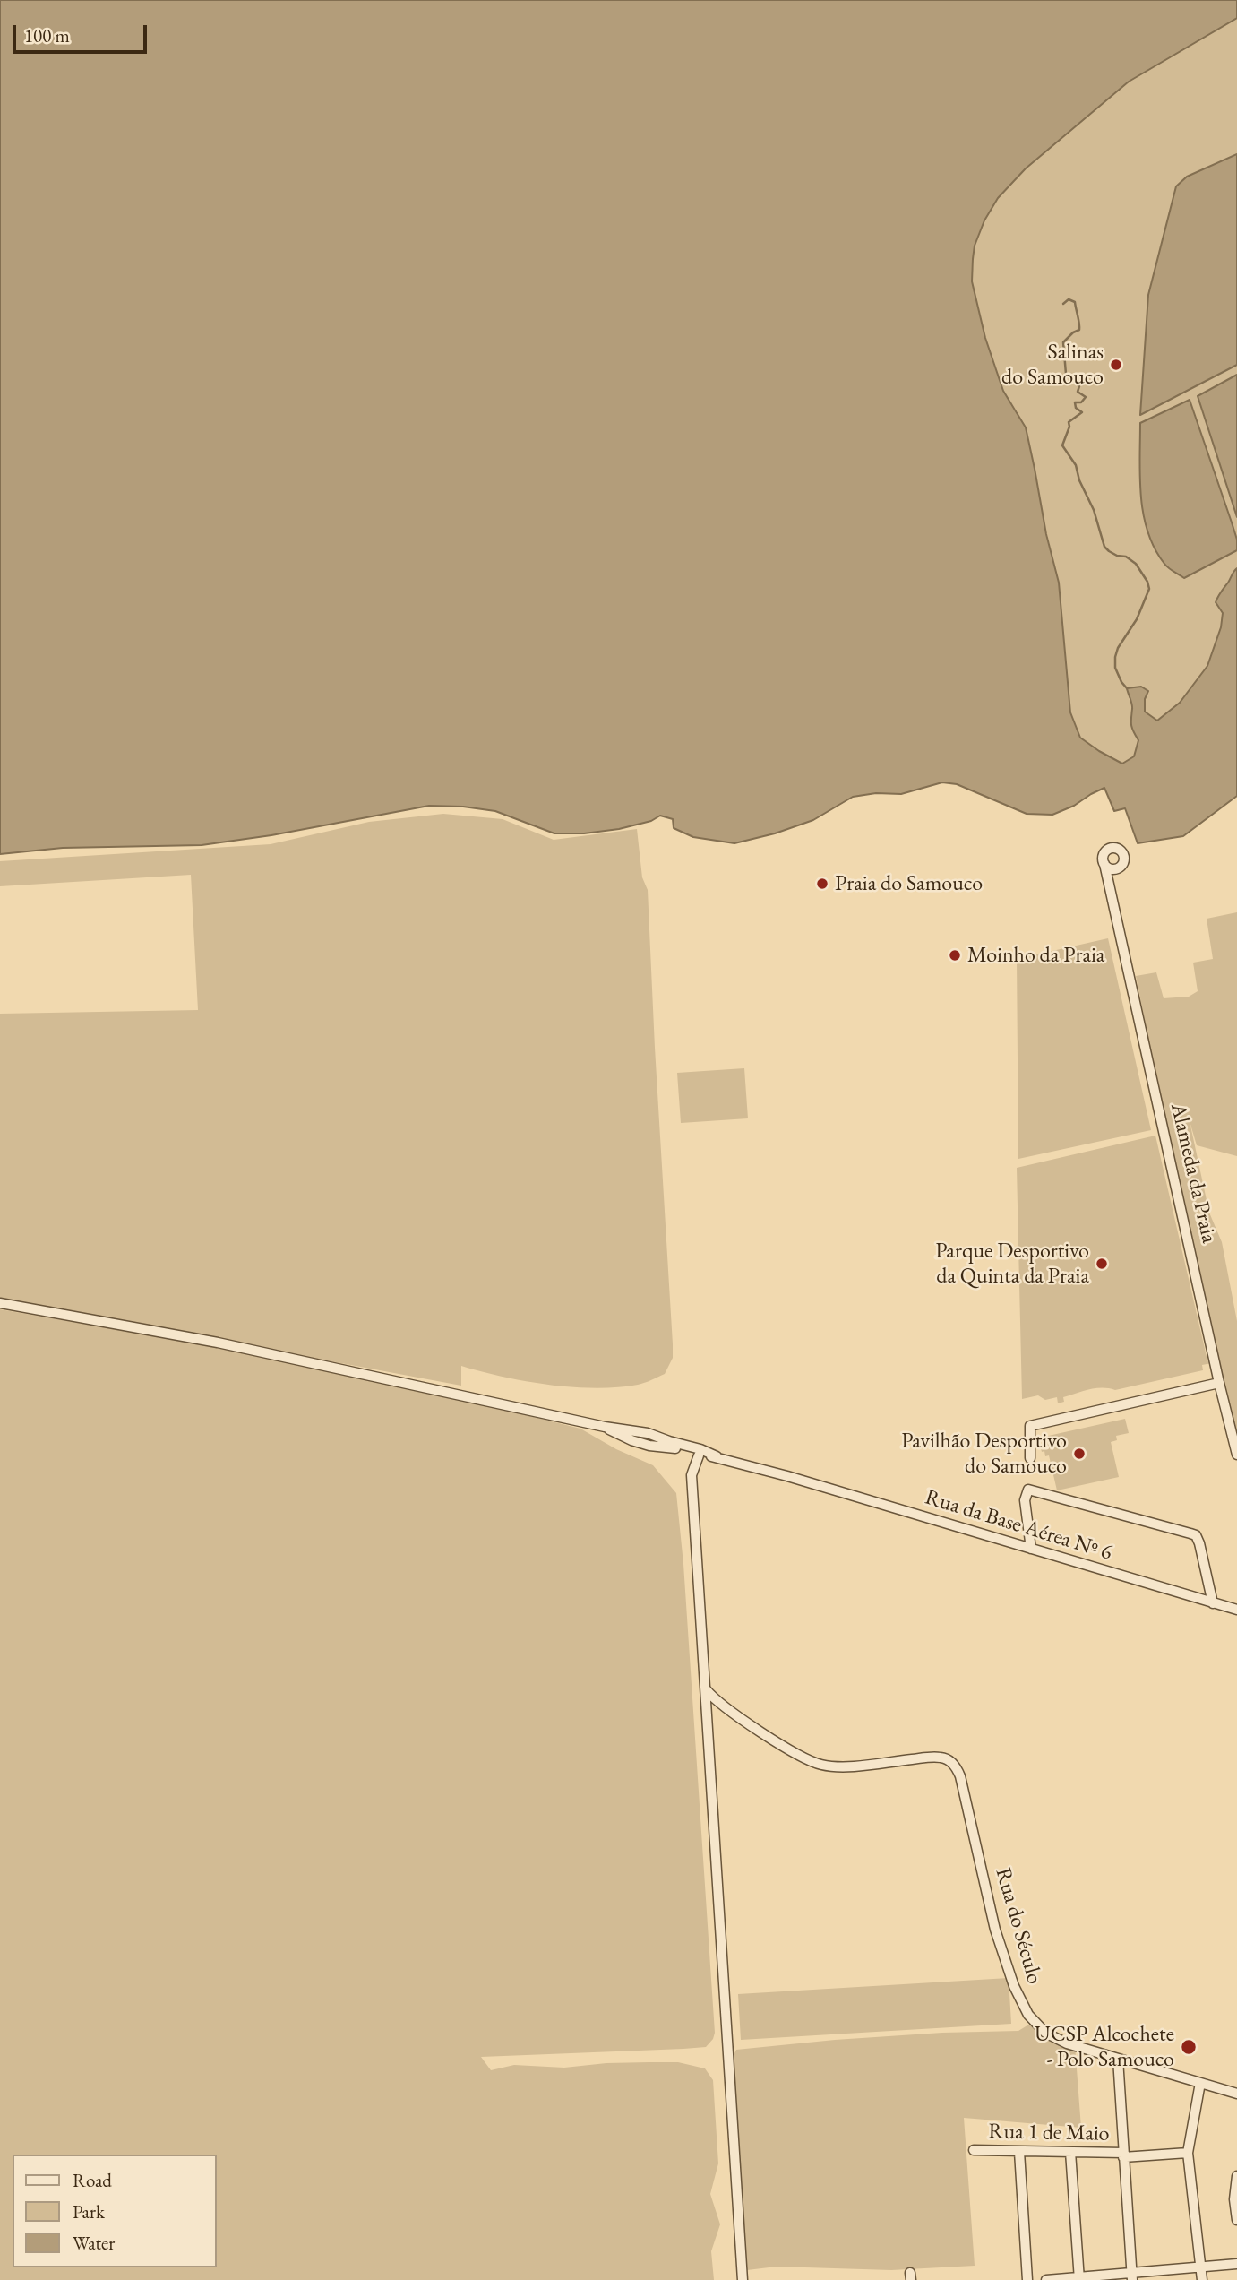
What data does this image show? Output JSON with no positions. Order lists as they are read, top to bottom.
{
  "streets": {
    "street": [
      "Alameda da Praia",
      "Rua da Base Aérea Nº 6",
      "Rua do Século",
      "Rua 1 de Maio"
    ]
  },
  "places": [
    "Salinas do Samouco",
    "Praia do Samouco",
    "Moinho da Praia",
    "Parque Desportivo da Quinta da Praia",
    "Pavilhão Desportivo do Samouco",
    "UCSP Alcochete - Polo Samouco"
  ],
  "legend": ["Road", "Park", "Water"],
  "scale_bar": "100 m"
}
